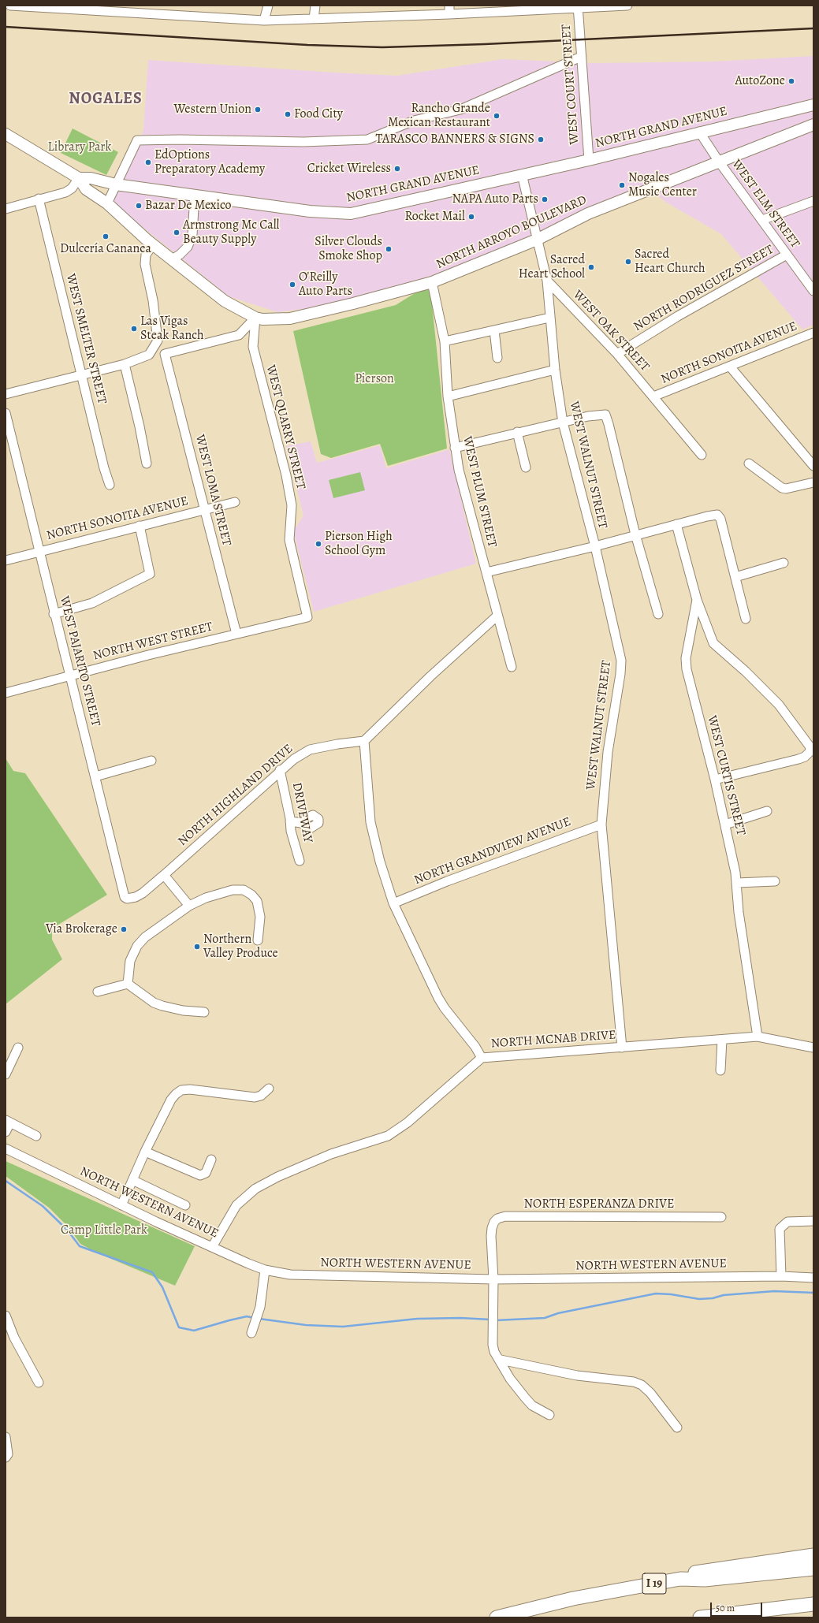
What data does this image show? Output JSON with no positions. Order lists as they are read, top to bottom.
{
  "streets": {
    "highway": ["I 19"],
    "main road": ["NORTH GRAND AVENUE", "NORTH ARROYO BOULEVARD"],
    "street": [
      "WEST COURT STREET",
      "WEST ELM STREET",
      "NORTH RODRIGUEZ STREET",
      "WEST OAK STREET",
      "WEST SMELTER STREET",
      "NORTH SONOITA AVENUE",
      "WEST QUARRY STREET",
      "WEST WALNUT STREET",
      "WEST LOMA STREET",
      "WEST PLUM STREET",
      "NORTH WEST STREET",
      "WEST PAJARITO STREET",
      "WEST CURTIS STREET",
      "NORTH HIGHLAND DRIVE",
      "DRIVEWAY",
      "NORTH GRANDVIEW AVENUE",
      "NORTH MCNAB DRIVE",
      "NORTH WESTERN AVENUE",
      "NORTH ESPERANZA DRIVE"
    ]
  },
  "crossings": [
    ["WEST COURT STREET", "NORTH GRAND AVENUE"],
    ["NORTH GRAND AVENUE", "WEST ELM STREET"],
    ["NORTH GRAND AVENUE", "NORTH ARROYO BOULEVARD"],
    ["NORTH GRAND AVENUE", "WEST OAK STREET"],
    ["WEST ELM STREET", "NORTH ARROYO BOULEVARD"],
    ["WEST ELM STREET", "NORTH RODRIGUEZ STREET"],
    ["NORTH ARROYO BOULEVARD", "WEST OAK STREET"],
    ["NORTH ARROYO BOULEVARD", "WEST QUARRY STREET"],
    ["NORTH ARROYO BOULEVARD", "WEST LOMA STREET"],
    ["NORTH ARROYO BOULEVARD", "WEST PLUM STREET"],
    ["NORTH RODRIGUEZ STREET", "WEST OAK STREET"],
    ["WEST OAK STREET", "NORTH SONOITA AVENUE"],
    ["WEST OAK STREET", "WEST WALNUT STREET"],
    ["NORTH SONOITA AVENUE", "WEST LOMA STREET"],
    ["NORTH SONOITA AVENUE", "WEST PAJARITO STREET"],
    ["WEST QUARRY STREET", "WEST LOMA STREET"],
    ["WEST QUARRY STREET", "NORTH WEST STREET"],
    ["WEST WALNUT STREET", "NORTH GRANDVIEW AVENUE"],
    ["WEST WALNUT STREET", "NORTH MCNAB DRIVE"],
    ["WEST LOMA STREET", "NORTH WEST STREET"],
    ["NORTH WEST STREET", "WEST PAJARITO STREET"],
    ["WEST PAJARITO STREET", "NORTH HIGHLAND DRIVE"],
    ["WEST CURTIS STREET", "NORTH MCNAB DRIVE"],
    ["NORTH HIGHLAND DRIVE", "DRIVEWAY"],
    ["NORTH MCNAB DRIVE", "NORTH WESTERN AVENUE"],
    ["NORTH WESTERN AVENUE", "NORTH ESPERANZA DRIVE"]
  ],
  "districts": ["NOGALES"],
  "parks": ["Library Park", "Pierson", "Camp Little Park"],
  "places": [
    "AutoZone",
    "Western Union",
    "Food City",
    "Rancho Grande Mexican Restaurant",
    "TARASCO BANNERS & SIGNS",
    "EdOptions Preparatory Academy",
    "Cricket Wireless",
    "Nogales Music Center",
    "NAPA Auto Parts",
    "Bazar De Mexico",
    "Rocket Mail",
    "Armstrong Mc Call Beauty Supply",
    "Dulcería Cananea",
    "Silver Clouds Smoke Shop",
    "Sacred Heart Church",
    "Sacred Heart School",
    "O'Reilly Auto Parts",
    "Las Vigas Steak Ranch",
    "Pierson High School Gym",
    "Via Brokerage",
    "Northern Valley Produce"
  ],
  "scale_bar": "50 m"
}
